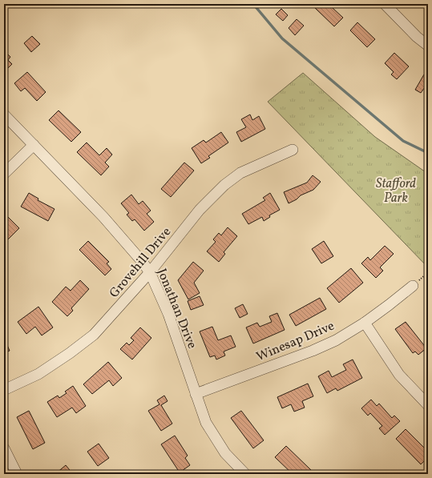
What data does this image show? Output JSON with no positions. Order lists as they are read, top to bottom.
{
  "streets": {
    "street": ["Grovehill Drive", "Jonathan Drive", "Winesap Drive"]
  },
  "crossings": [
    ["Grovehill Drive", "Jonathan Drive"],
    ["Jonathan Drive", "Winesap Drive"]
  ],
  "parks": ["Stafford Park"]
}
